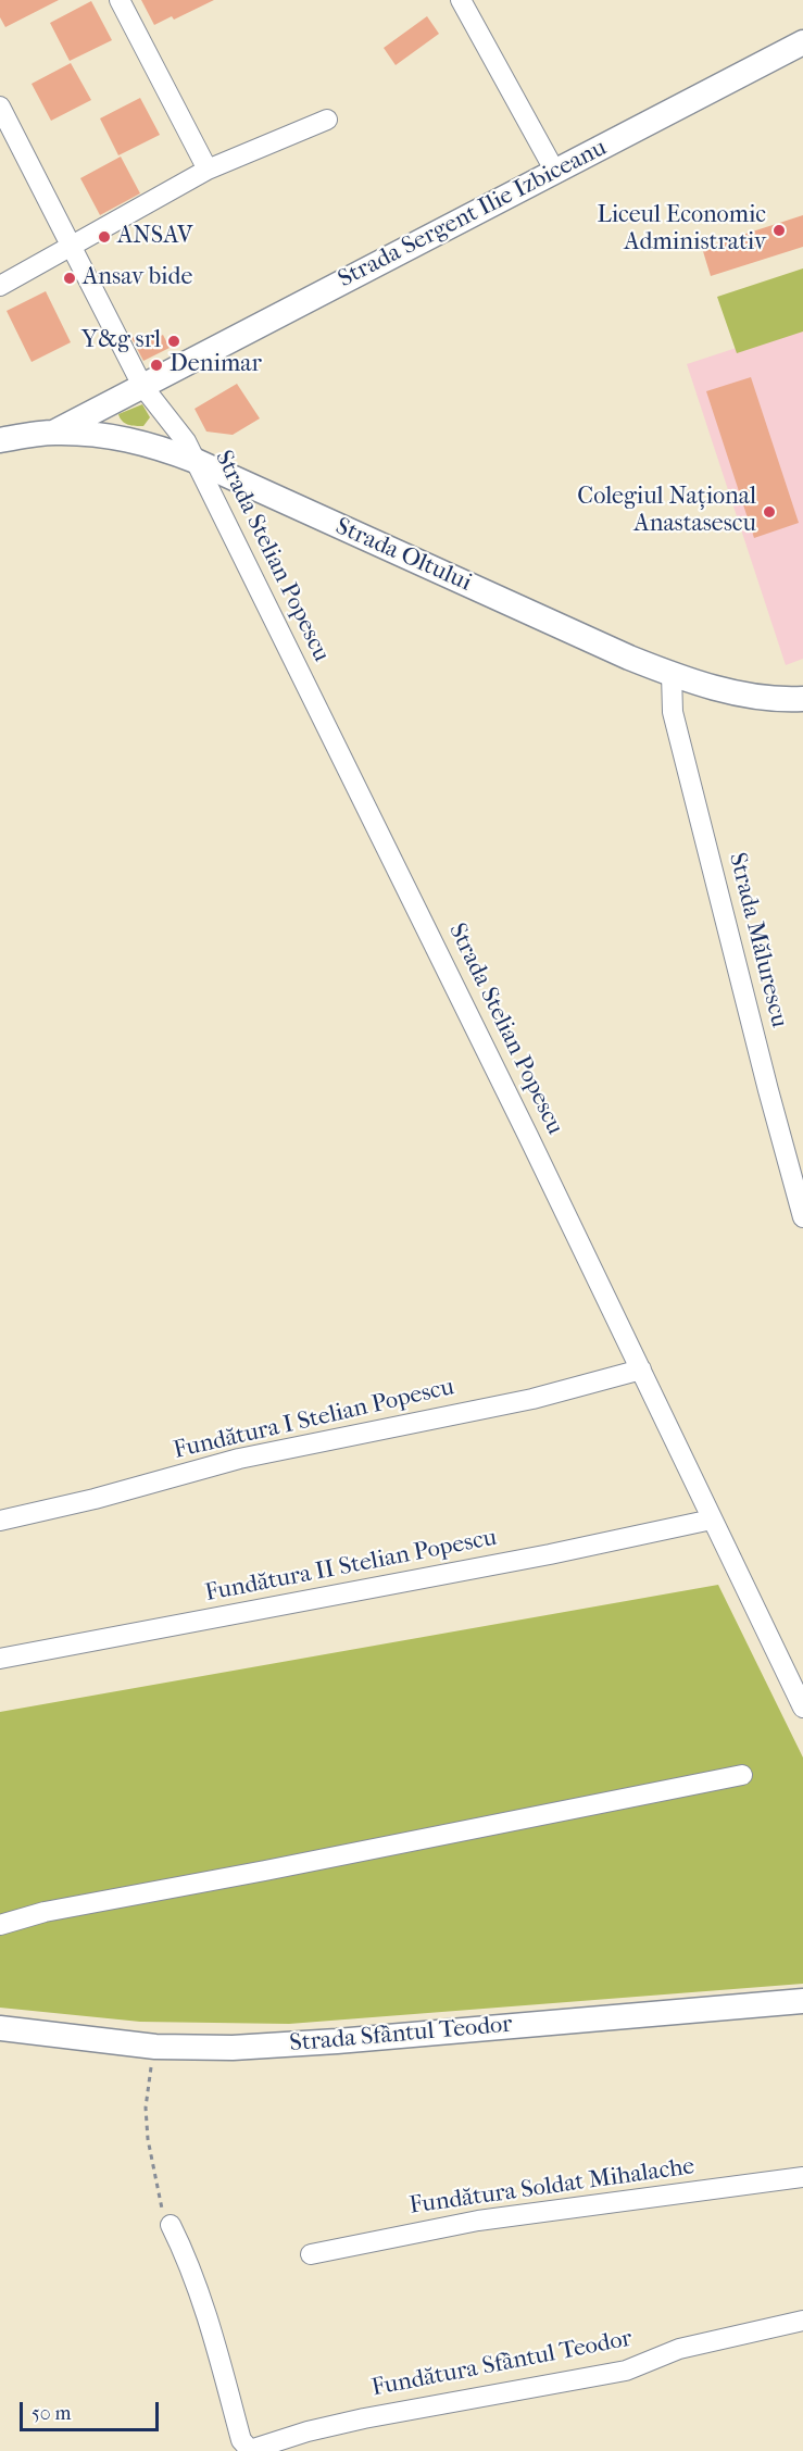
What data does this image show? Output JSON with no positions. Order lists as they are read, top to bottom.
{
  "streets": {
    "main road": ["Strada Sergent Ilie Izbiceanu", "Strada Oltului", "Strada Sfântul Teodor"],
    "street": [
      "Strada Stelian Popescu",
      "Strada Mălurescu",
      "Fundătura I Stelian Popescu",
      "Fundătura II Stelian Popescu",
      "Fundătura Soldat Mihalache",
      "Fundătura Sfântul Teodor"
    ]
  },
  "crossings": [
    ["Strada Sergent Ilie Izbiceanu", "Strada Oltului"],
    ["Strada Sergent Ilie Izbiceanu", "Strada Stelian Popescu"],
    ["Strada Oltului", "Strada Stelian Popescu"],
    ["Strada Oltului", "Strada Mălurescu"],
    ["Strada Stelian Popescu", "Fundătura I Stelian Popescu"],
    ["Strada Stelian Popescu", "Fundătura II Stelian Popescu"]
  ],
  "places": [
    "Liceul Economic Administrativ",
    "ANSAV",
    "Ansav bide",
    "Y&g srl",
    "Denimar",
    "Colegiul Național Anastasescu"
  ],
  "scale_bar": "50 m"
}
